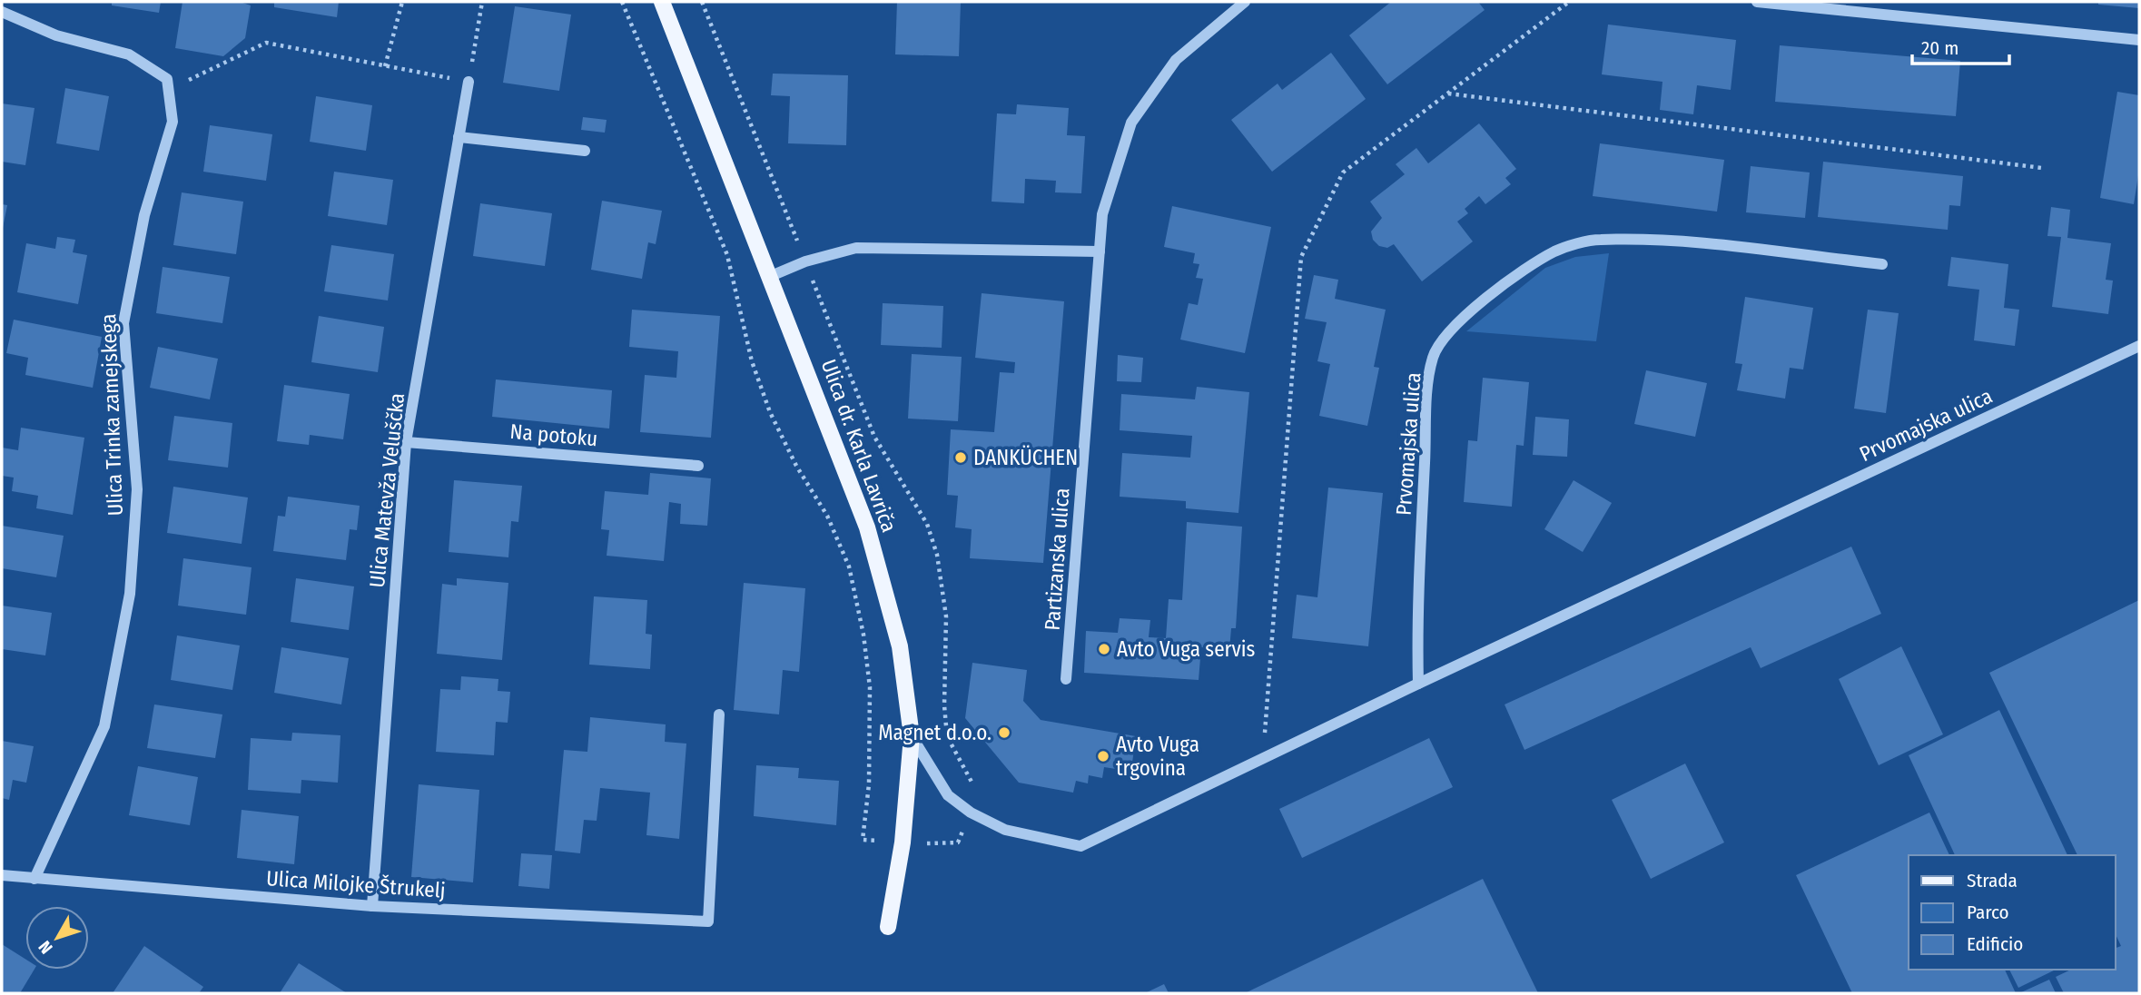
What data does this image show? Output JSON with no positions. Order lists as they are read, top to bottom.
{
  "streets": {
    "main road": ["Ulica dr. Karla Lavriča"],
    "street": [
      "Ulica Trinka zamejskega",
      "Prvomajska ulica",
      "Na potoku",
      "Ulica Matevža Veluščka",
      "Partizanska ulica",
      "Ulica Milojke Štrukelj"
    ]
  },
  "crossings": [
    ["Ulica Trinka zamejskega", "Ulica Milojke Štrukelj"],
    ["Prvomajska ulica", "Ulica dr. Karla Lavriča"],
    ["Na potoku", "Ulica Matevža Veluščka"],
    ["Ulica Matevža Veluščka", "Ulica Milojke Štrukelj"]
  ],
  "places": [
    "DANKÜCHEN",
    "Avto Vuga servis",
    "Magnet d.o.o.",
    "Avto Vuga trgovina"
  ],
  "legend": ["Strada", "Parco", "Edificio"],
  "scale_bar": "20 m",
  "north": "bottom left"
}
